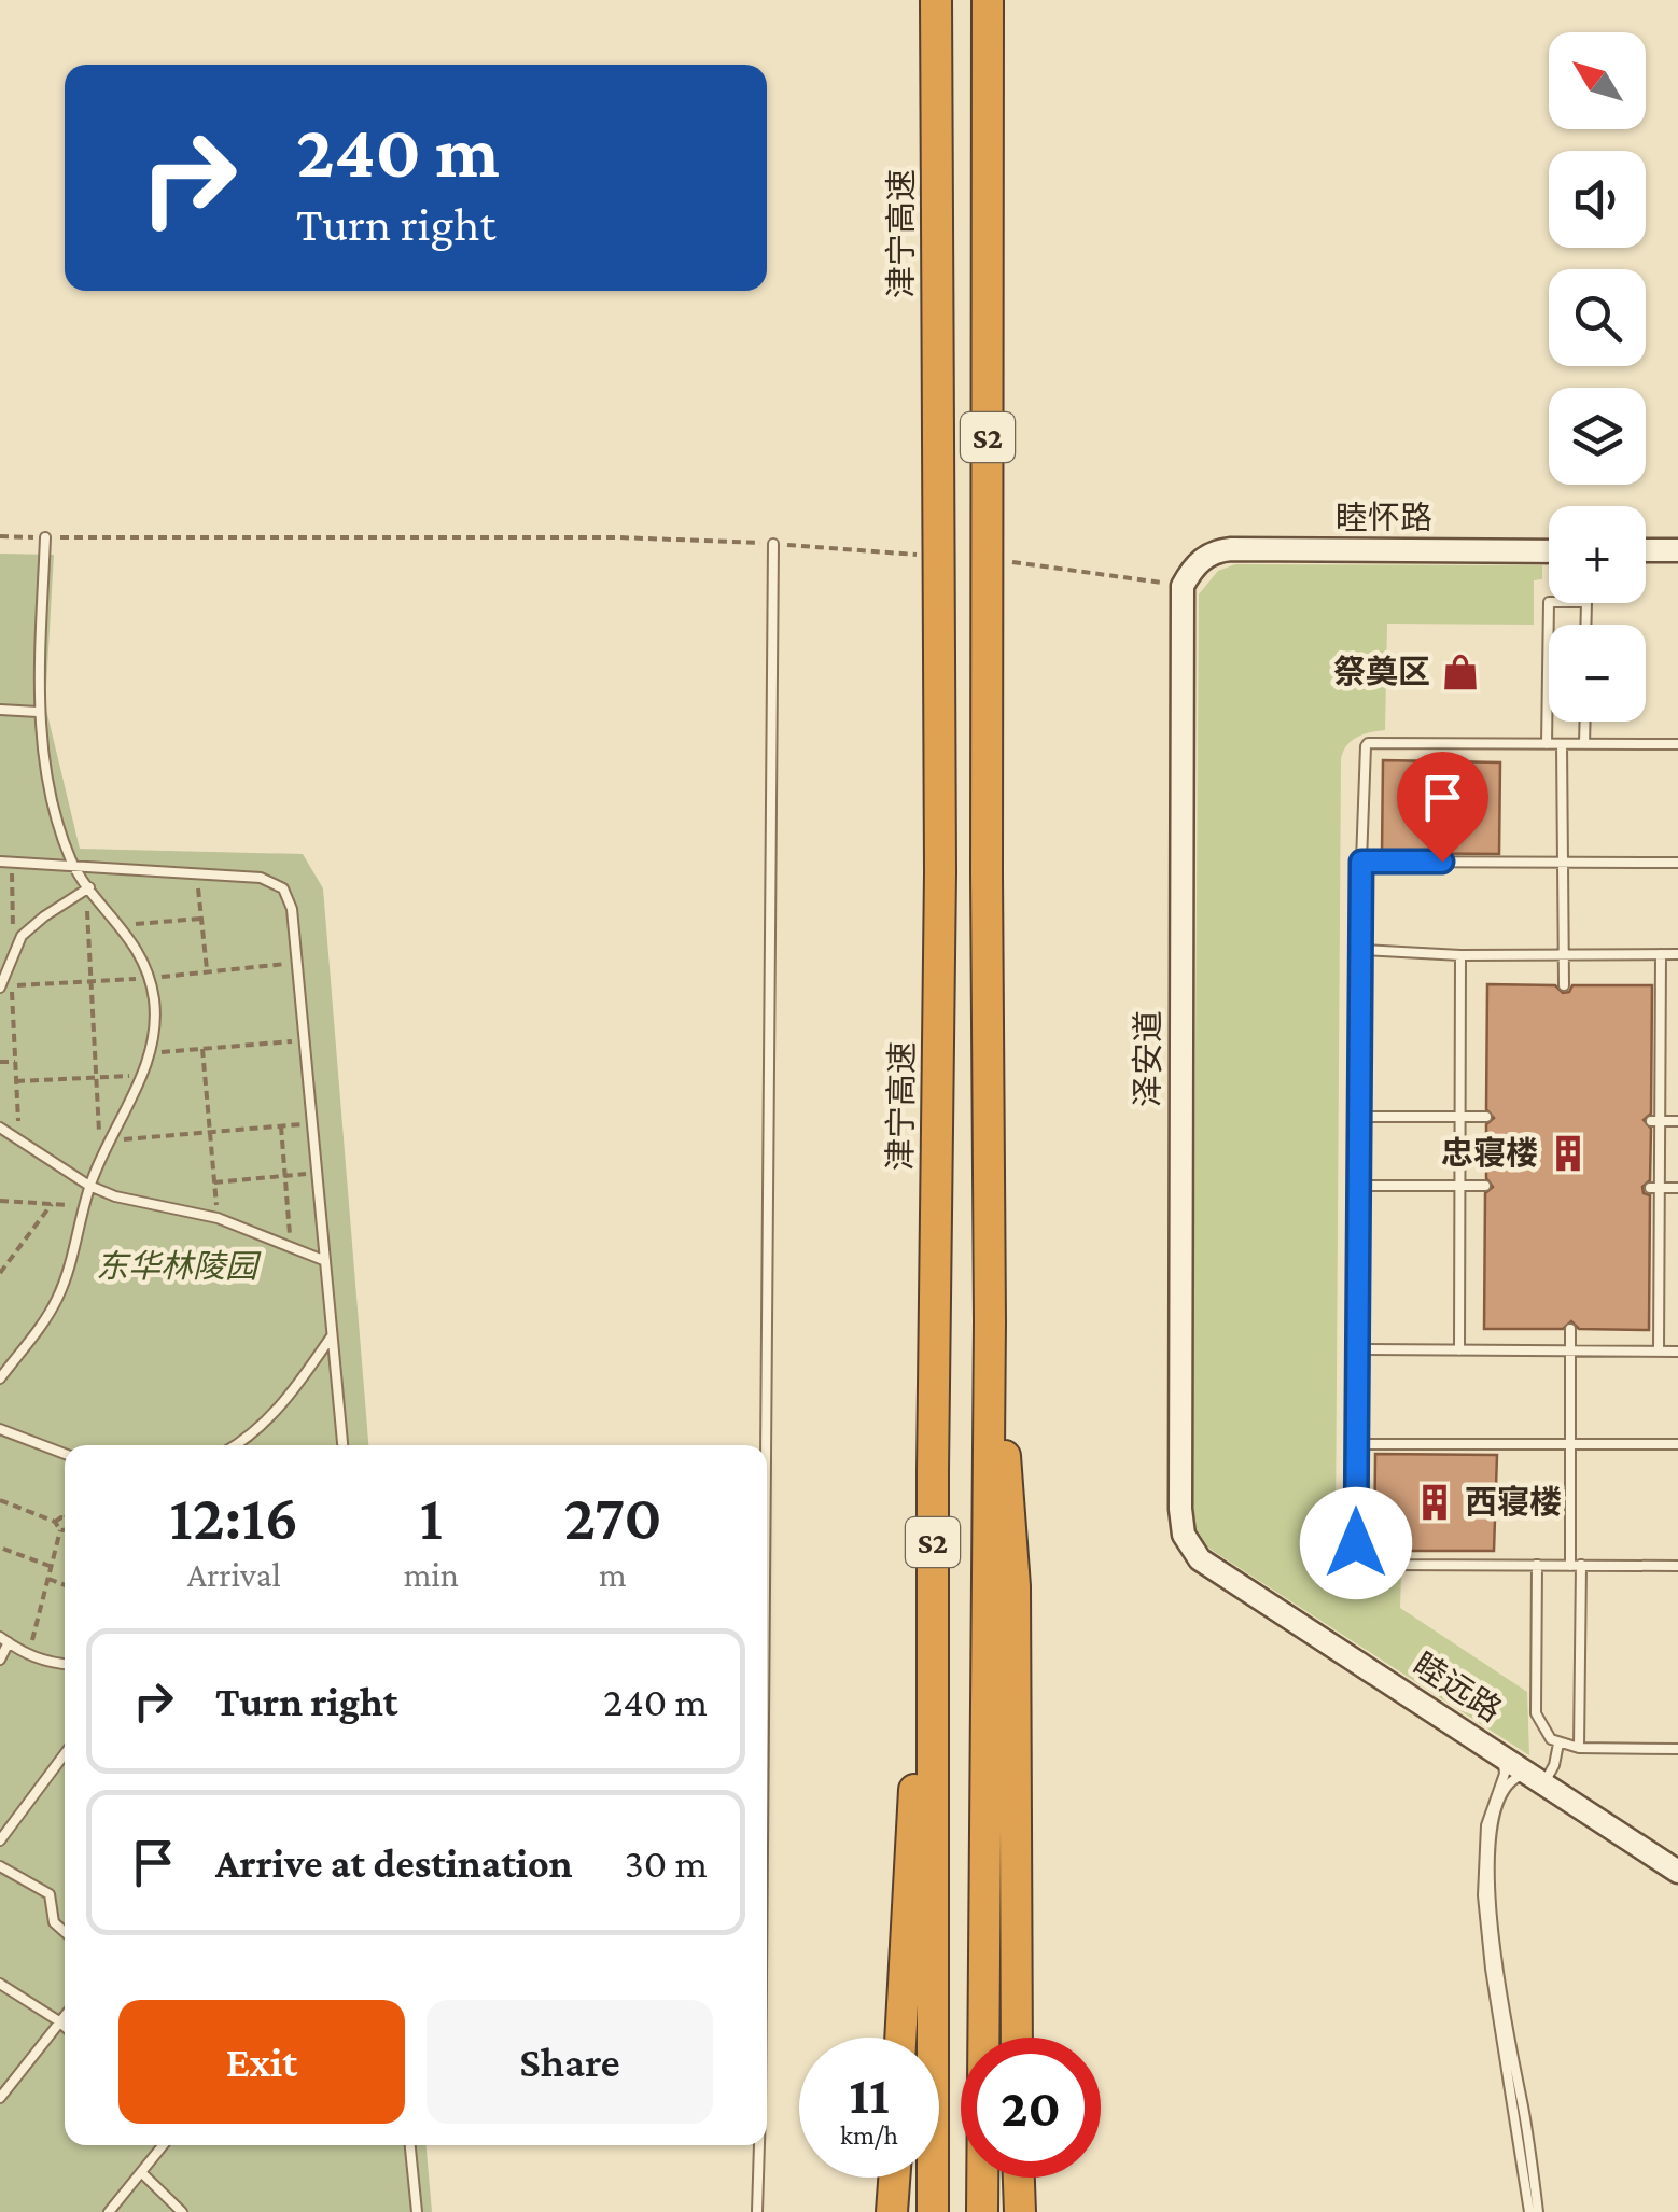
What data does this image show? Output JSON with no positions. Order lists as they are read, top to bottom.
{
  "streets": {
    "highway": ["津宁高速", "S2"],
    "street": ["睦怀路", "泽安道", "睦远路"]
  },
  "crossings": [
    ["睦怀路", "泽安道"],
    ["泽安道", "睦远路"]
  ],
  "parks": ["东华林陵园"],
  "places": {
    "shop": ["祭奠区"],
    "building": ["忠寝楼", "西寝楼"]
  },
  "north": "top left",
  "page": {
    "map_buttons": ["+", "−"],
    "turn": ["240 m", "Turn right"],
    "eta": [
      "12:16",
      "Arrival",
      "1",
      "min",
      "270",
      "m"
    ],
    "list": [
      {
        "name": "Turn right",
        "value": "240 m"
      },
      {
        "name": "Arrive at destination",
        "value": "30 m"
      }
    ],
    "buttons": ["Exit", "Share"],
    "speed": "11 km/h",
    "limit": "20"
  }
}
